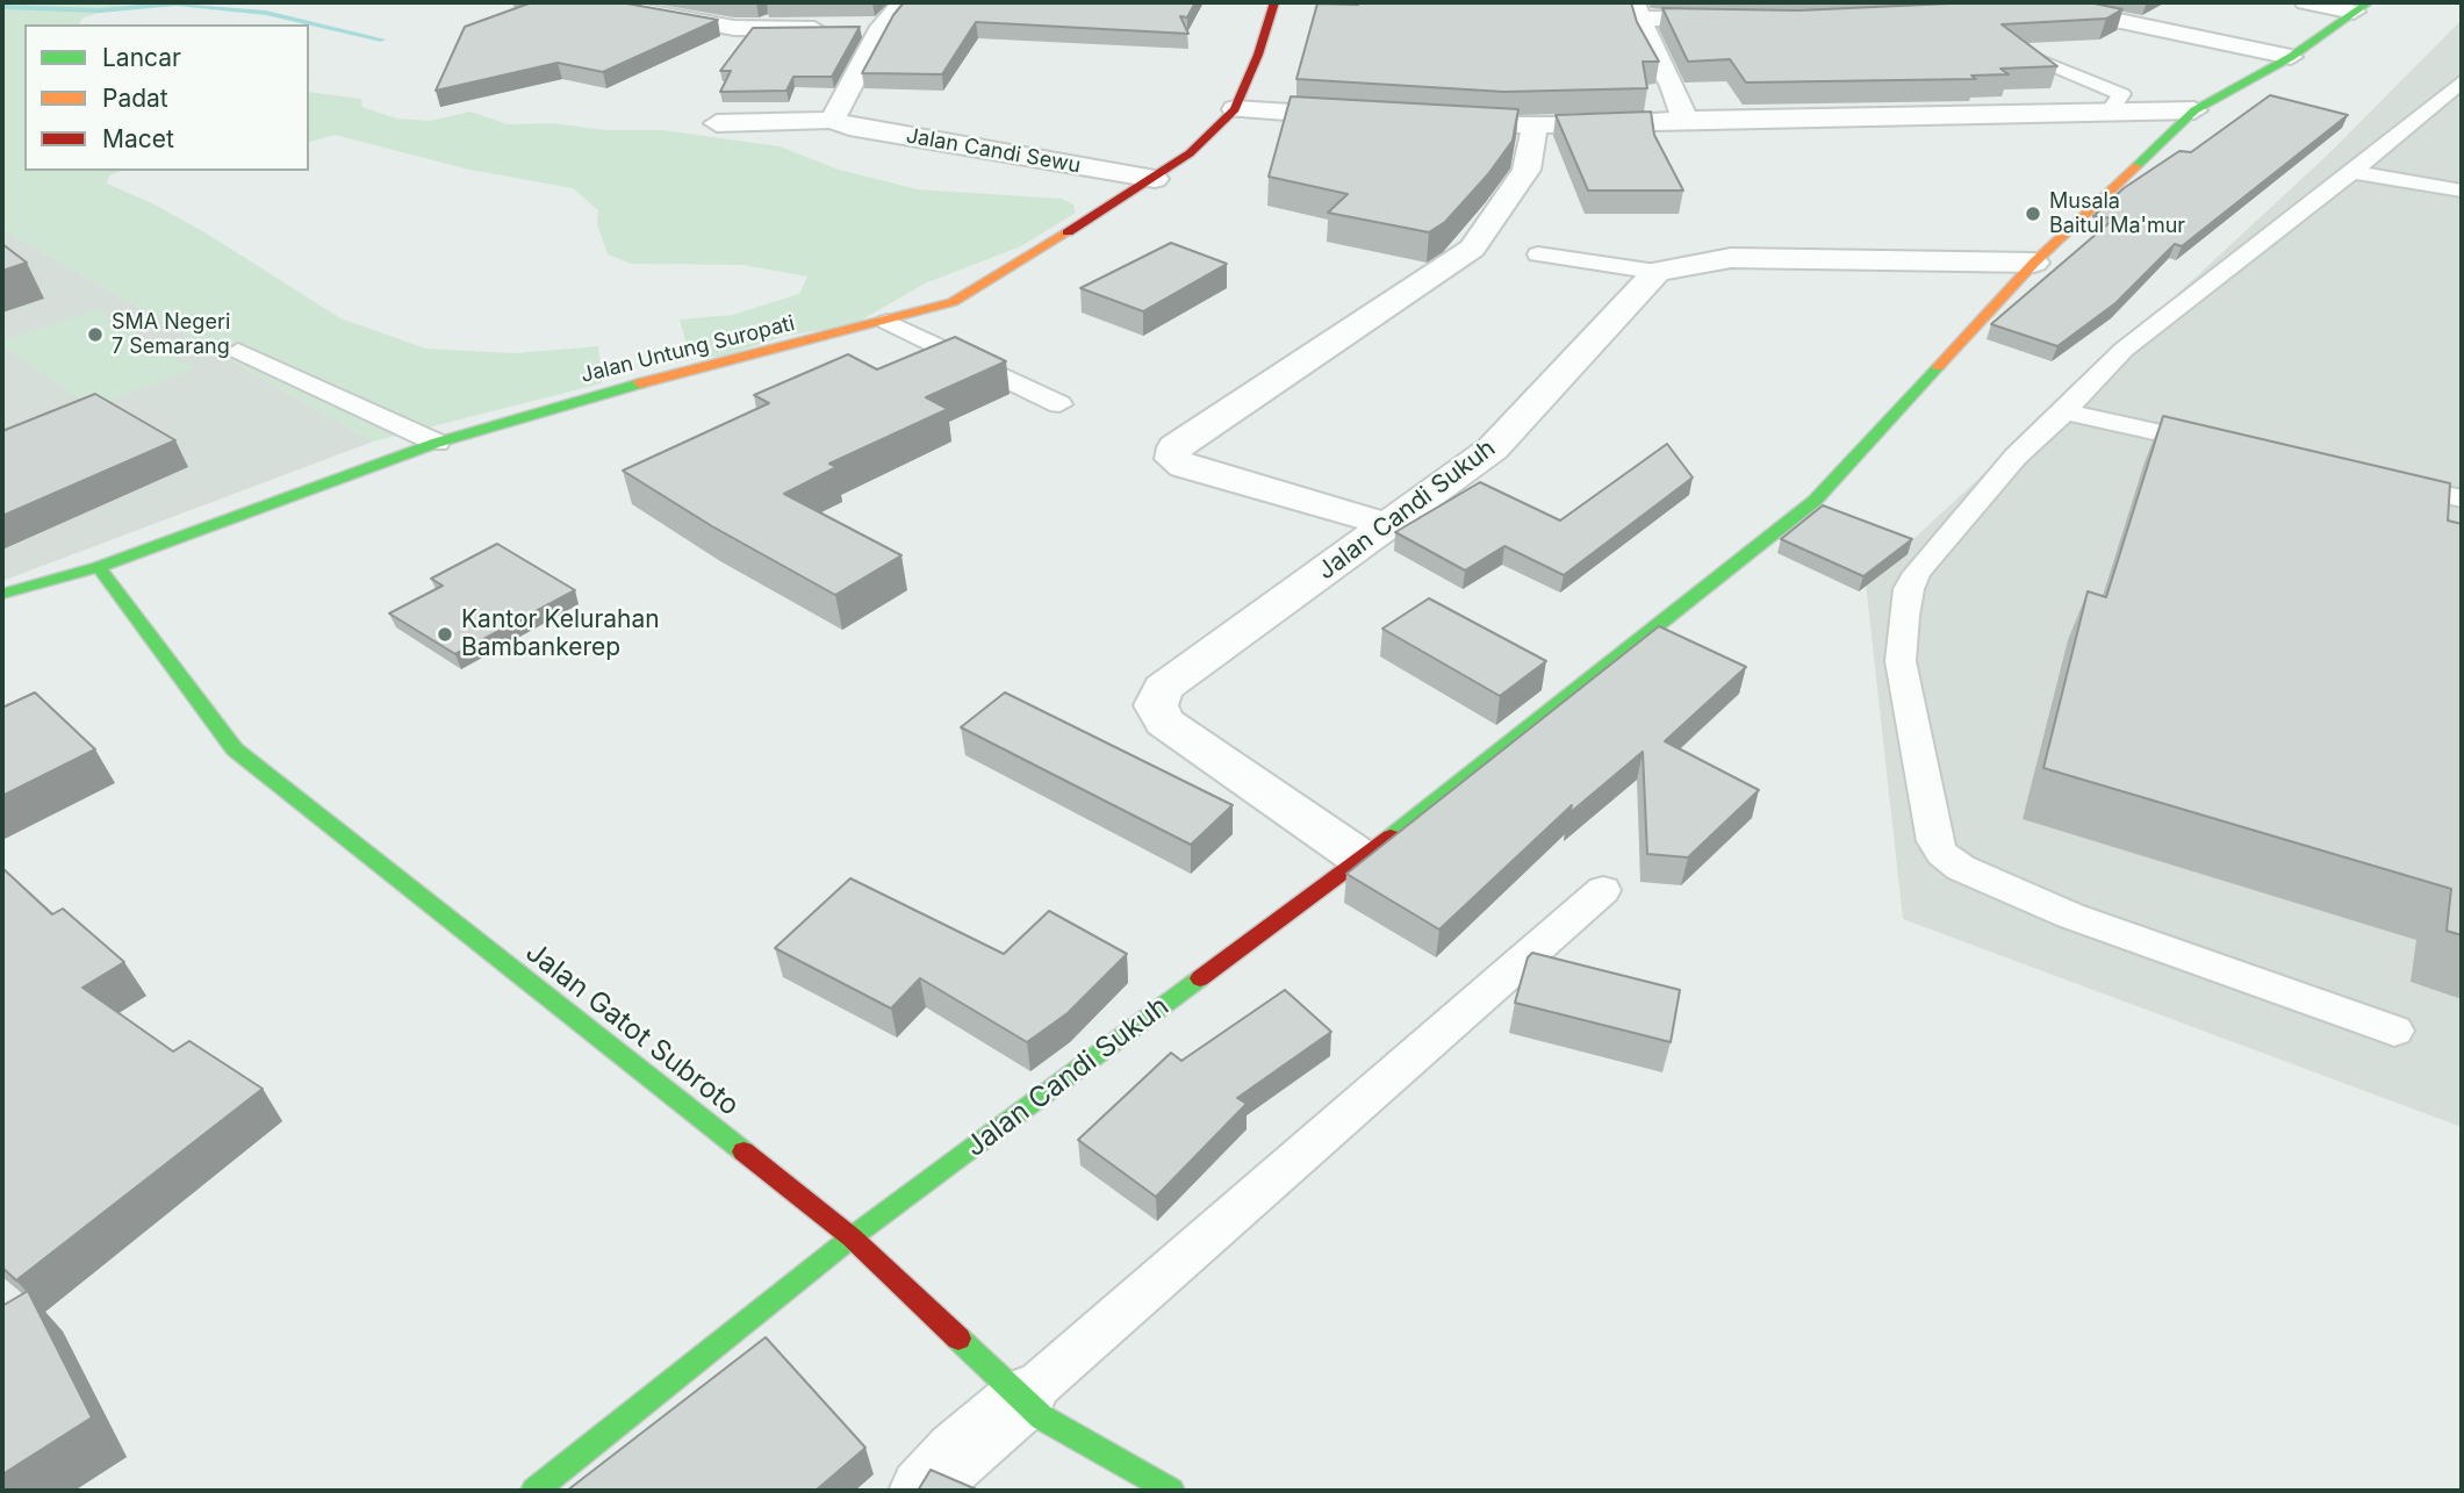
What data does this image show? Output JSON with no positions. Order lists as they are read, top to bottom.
{
  "streets": {
    "street": [
      "Jalan Candi Sewu",
      "Jalan Untung Suropati",
      "Jalan Candi Sukuh",
      "Jalan Gatot Subroto"
    ]
  },
  "crossings": [
    ["Jalan Candi Sewu", "Jalan Untung Suropati"],
    ["Jalan Untung Suropati", "Jalan Gatot Subroto"],
    ["Jalan Candi Sukuh", "Jalan Gatot Subroto"]
  ],
  "places": ["Musala Baitul Ma'mur", "SMA Negeri 7 Semarang", "Kantor Kelurahan Bambankerep"],
  "legend": ["Lancar", "Padat", "Macet"]
}
